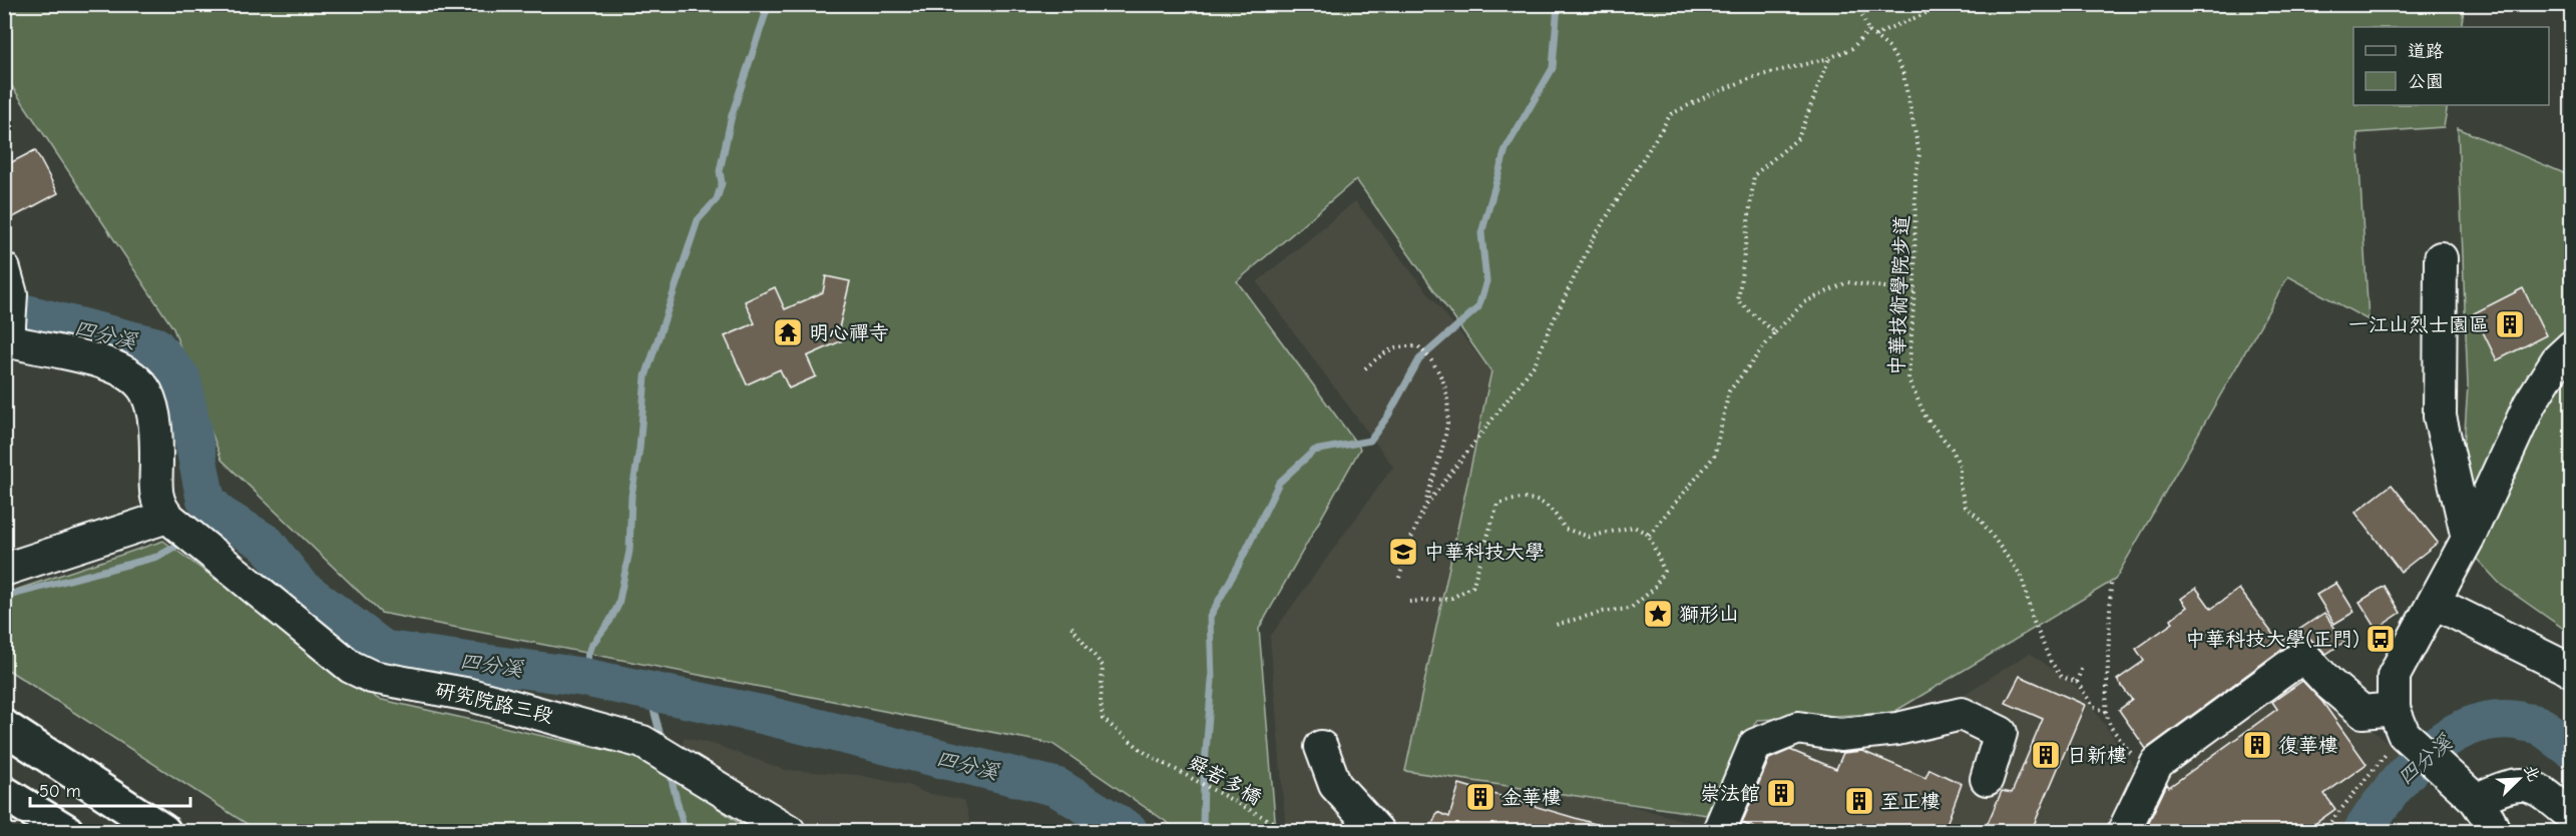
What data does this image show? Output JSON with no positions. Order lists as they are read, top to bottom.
{
  "streets": {
    "street": ["研究院路三段"],
    "path": ["中華技術學院步道", "舜若多橋"]
  },
  "water": ["四分溪"],
  "places": {
    "building": [
      "一江山烈士園區",
      "復華樓",
      "日新樓",
      "崇法館",
      "金華樓",
      "至正樓"
    ],
    "temple": ["明心禪寺"],
    "school or university": ["中華科技大學"],
    "place": ["獅形山"],
    "bus stop": ["中華科技大學(正門)"]
  },
  "legend": ["道路", "公園"],
  "scale_bar": "50 m",
  "north": "top right"
}
